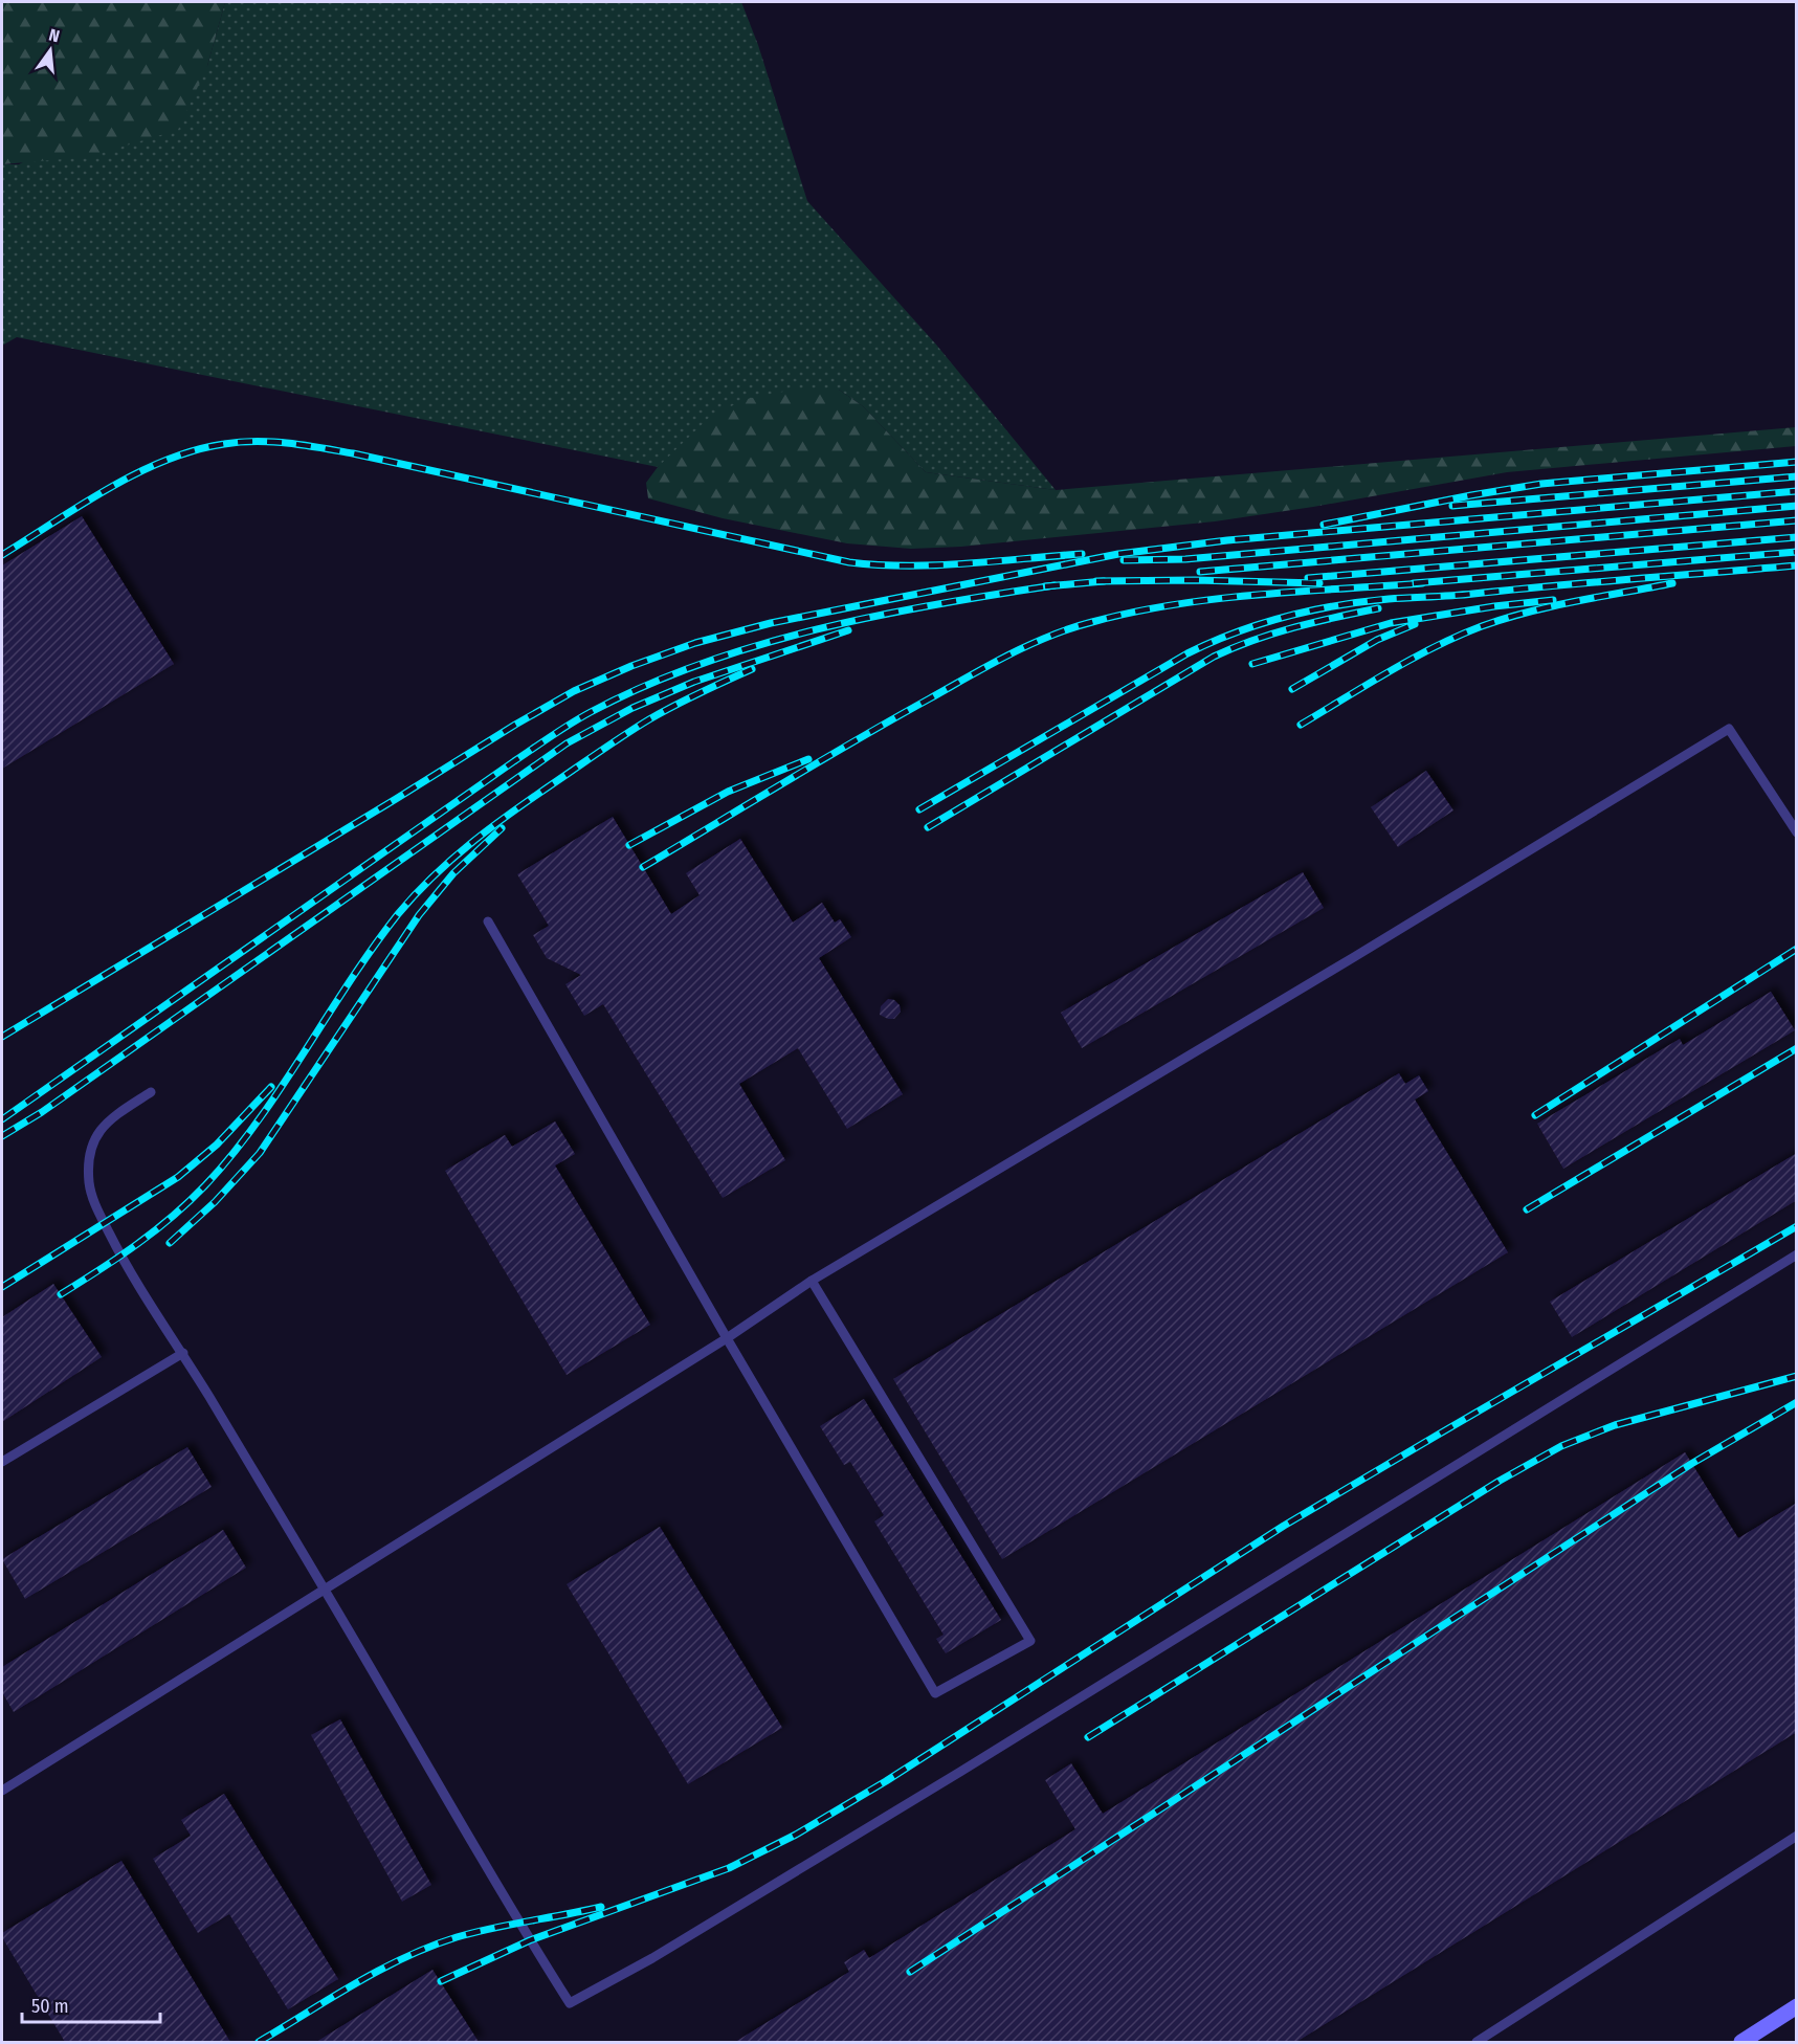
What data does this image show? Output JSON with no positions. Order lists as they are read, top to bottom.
{
  "scale_bar": "50 m",
  "north": "top"
}
